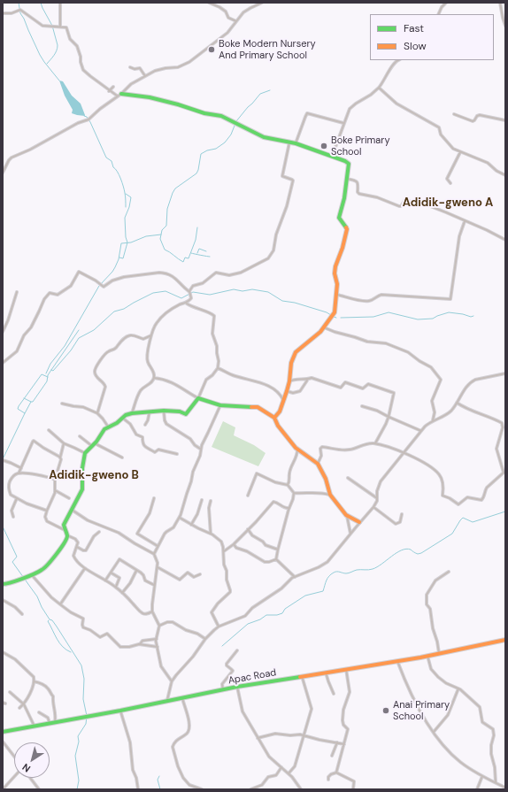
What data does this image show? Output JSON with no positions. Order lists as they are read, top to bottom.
{
  "streets": {
    "street": ["Apac Road"]
  },
  "districts": ["Adidik-gweno A", "Adidik-gweno B"],
  "places": ["Boke Modern Nursery And Primary School", "Boke Primary School", "Anai Primary School"],
  "legend": ["Fast", "Slow"],
  "north": "bottom left"
}
